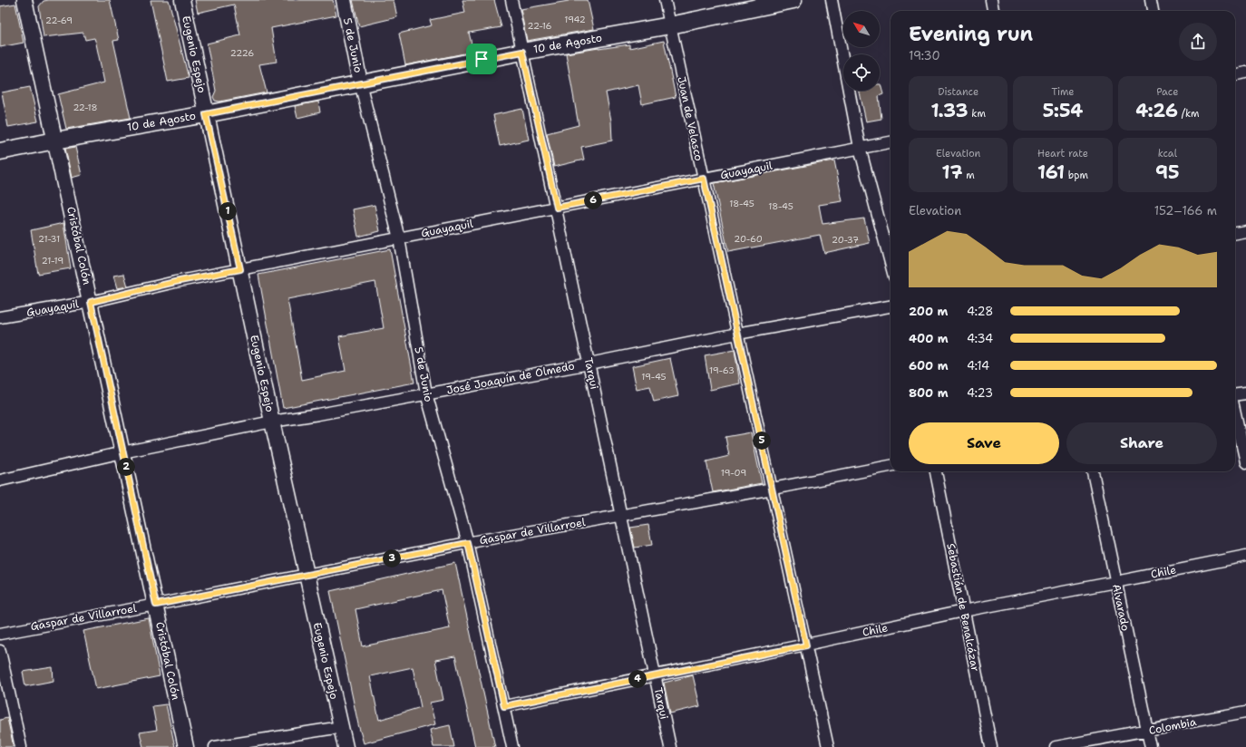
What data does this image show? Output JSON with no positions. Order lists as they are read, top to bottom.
{
  "streets": {
    "main road": ["10 de Agosto"],
    "street": [
      "5 de Junio",
      "Eugenio Espejo",
      "Juan de Velasco",
      "Guayaquil",
      "Cristóbal Colón",
      "Tarqui",
      "José Joaquín de Olmedo",
      "Gaspar de Villarroel",
      "Chile",
      "Sebastián de Benalcázar",
      "Alvarado",
      "Colombia"
    ]
  },
  "crossings": [
    ["10 de Agosto", "5 de Junio"],
    ["10 de Agosto", "Eugenio Espejo"],
    ["10 de Agosto", "Juan de Velasco"],
    ["10 de Agosto", "Cristóbal Colón"],
    ["10 de Agosto", "Tarqui"],
    ["5 de Junio", "Guayaquil"],
    ["5 de Junio", "José Joaquín de Olmedo"],
    ["5 de Junio", "Gaspar de Villarroel"],
    ["5 de Junio", "Chile"],
    ["Eugenio Espejo", "Guayaquil"],
    ["Eugenio Espejo", "José Joaquín de Olmedo"],
    ["Eugenio Espejo", "Gaspar de Villarroel"],
    ["Juan de Velasco", "Guayaquil"],
    ["Juan de Velasco", "José Joaquín de Olmedo"],
    ["Juan de Velasco", "Gaspar de Villarroel"],
    ["Juan de Velasco", "Chile"],
    ["Guayaquil", "Cristóbal Colón"],
    ["Guayaquil", "Tarqui"],
    ["Cristóbal Colón", "José Joaquín de Olmedo"],
    ["Cristóbal Colón", "Gaspar de Villarroel"],
    ["Tarqui", "José Joaquín de Olmedo"],
    ["Tarqui", "Gaspar de Villarroel"],
    ["Tarqui", "Chile"],
    ["Chile", "Sebastián de Benalcázar"],
    ["Chile", "Alvarado"],
    ["Alvarado", "Colombia"]
  ],
  "house_numbers": [
    "1942",
    "22-69",
    "22-16",
    "2226",
    "22-18",
    "18-45",
    "18-45",
    "21-31",
    "20-60",
    "20-37",
    "21-19",
    "19-63",
    "19-45",
    "19-09"
  ],
  "north": "top left",
  "page": {
    "heading": ["Evening run", "19:30"],
    "stats": [
      ["Distance", "1.33 km"],
      ["Time", "5:54"],
      ["Pace", "4:26 /km"],
      ["Elevation", "17 m"],
      ["Heart rate", "161 bpm"],
      ["kcal", "95"]
    ],
    "pins": [
      "6",
      "1",
      "5",
      "2",
      "3",
      "4"
    ],
    "chart": ["Elevation", "152–166 m"],
    "list": [
      {
        "name": "200 m",
        "note": "4:28"
      },
      {
        "name": "400 m",
        "note": "4:34"
      },
      {
        "name": "600 m",
        "note": "4:14"
      },
      {
        "name": "800 m",
        "note": "4:23"
      }
    ],
    "buttons": ["Save", "Share"]
  }
}
